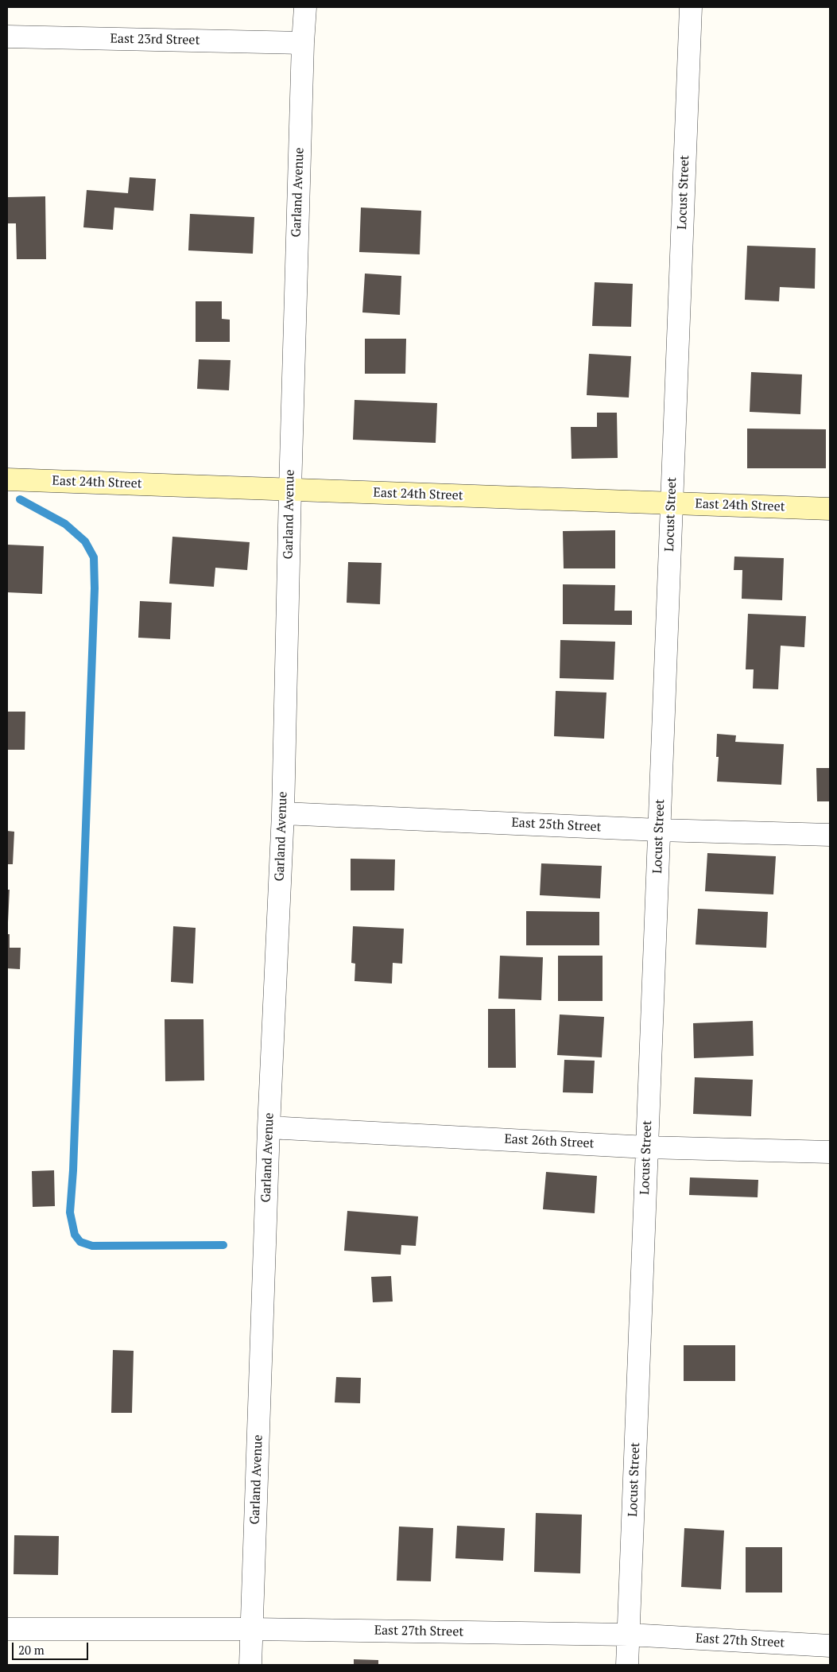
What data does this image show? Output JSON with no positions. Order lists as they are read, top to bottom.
{
  "streets": {
    "main road": ["East 24th Street"],
    "street": [
      "East 23rd Street",
      "Garland Avenue",
      "Locust Street",
      "East 25th Street",
      "East 26th Street",
      "East 27th Street"
    ]
  },
  "crossings": [
    ["East 23rd Street", "Garland Avenue"],
    ["Garland Avenue", "East 24th Street"],
    ["Garland Avenue", "East 25th Street"],
    ["Garland Avenue", "East 26th Street"],
    ["Garland Avenue", "East 27th Street"],
    ["Locust Street", "East 24th Street"],
    ["Locust Street", "East 25th Street"],
    ["Locust Street", "East 26th Street"],
    ["Locust Street", "East 27th Street"]
  ],
  "scale_bar": "20 m"
}
